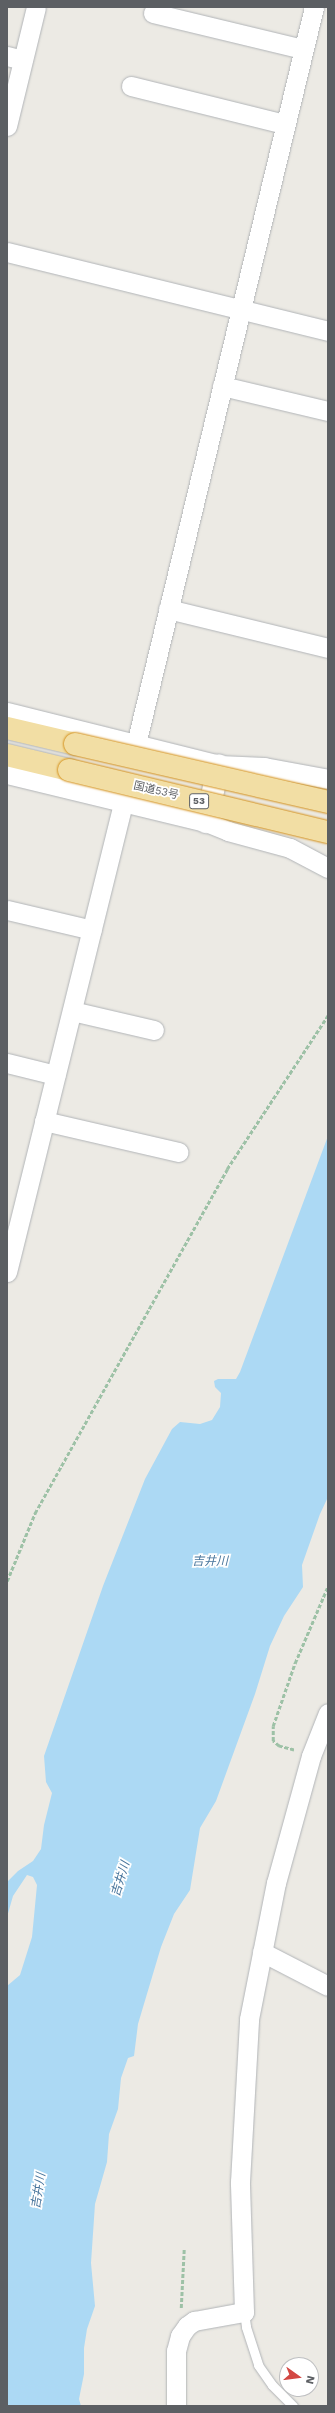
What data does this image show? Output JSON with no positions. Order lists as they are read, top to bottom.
{
  "streets": {
    "highway": ["国道53号", "53"]
  },
  "water": ["吉井川"],
  "north": "right"
}
